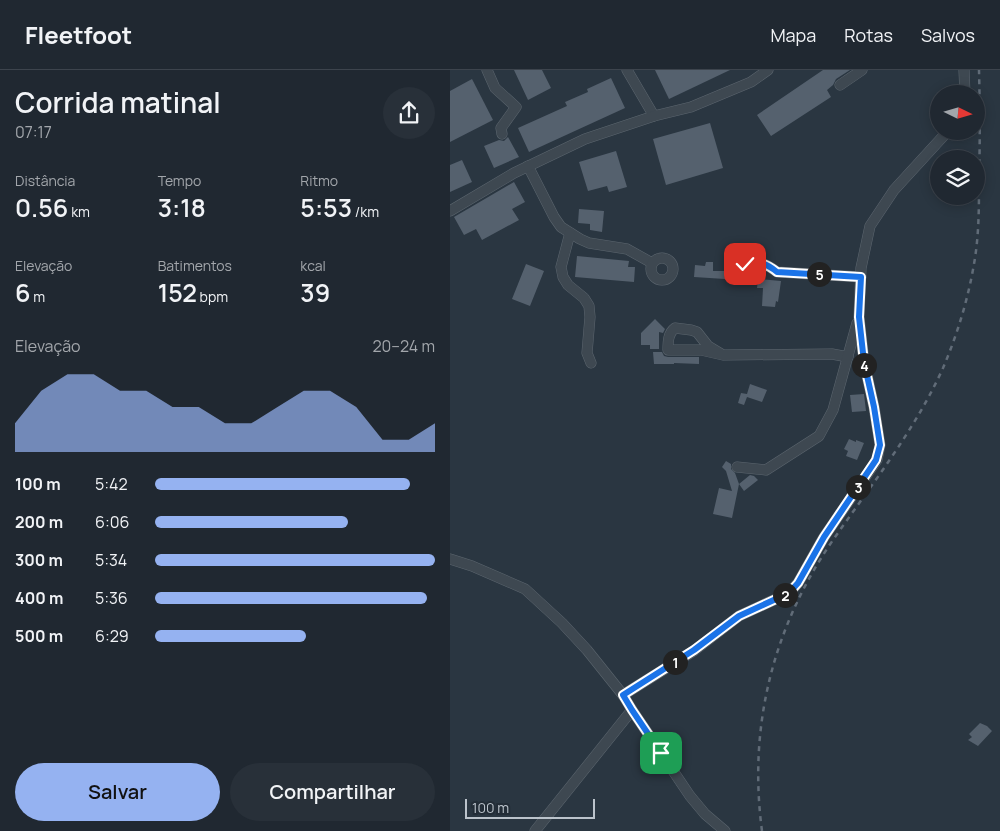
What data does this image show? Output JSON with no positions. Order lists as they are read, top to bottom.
{
  "scale_bar": "100 m",
  "north": "right",
  "page": {
    "header": "Fleetfoot",
    "nav": ["Mapa", "Rotas", "Salvos"],
    "heading": ["Corrida matinal", "07:17"],
    "stats": [
      ["Distância", "0.56 km"],
      ["Tempo", "3:18"],
      ["Ritmo", "5:53 /km"],
      ["Elevação", "6 m"],
      ["Batimentos", "152 bpm"],
      ["kcal", "39"]
    ],
    "pins": [
      "5",
      "4",
      "3",
      "2",
      "1"
    ],
    "chart": ["Elevação", "20–24 m"],
    "list": [
      {
        "name": "100 m",
        "note": "5:42"
      },
      {
        "name": "200 m",
        "note": "6:06"
      },
      {
        "name": "300 m",
        "note": "5:34"
      },
      {
        "name": "400 m",
        "note": "5:36"
      },
      {
        "name": "500 m",
        "note": "6:29"
      }
    ],
    "buttons": ["Salvar", "Compartilhar"],
    "scale": "100 m"
  }
}
